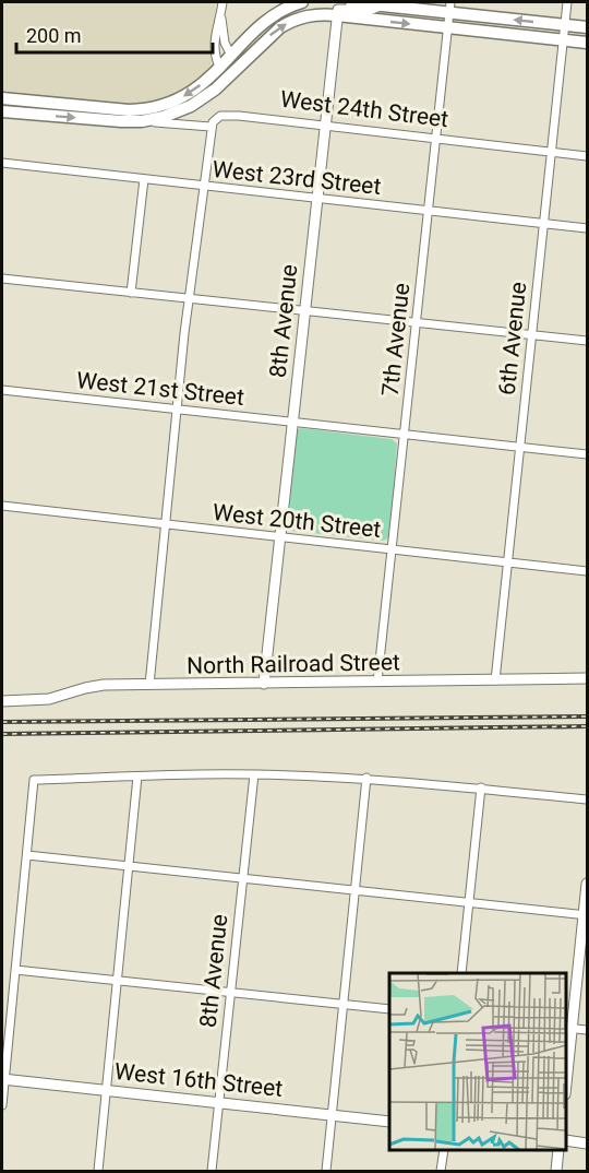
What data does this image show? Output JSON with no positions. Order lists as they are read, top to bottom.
{
  "streets": {
    "main road": ["West 24th Street"],
    "street": [
      "West 23rd Street",
      "8th Avenue",
      "6th Avenue",
      "7th Avenue",
      "West 21st Street",
      "West 20th Street",
      "North Railroad Street",
      "West 16th Street"
    ]
  },
  "crossings": [
    ["West 24th Street", "8th Avenue"],
    ["West 24th Street", "6th Avenue"],
    ["West 24th Street", "7th Avenue"],
    ["West 23rd Street", "8th Avenue"],
    ["West 23rd Street", "6th Avenue"],
    ["West 23rd Street", "7th Avenue"],
    ["8th Avenue", "West 21st Street"],
    ["8th Avenue", "West 20th Street"],
    ["8th Avenue", "North Railroad Street"],
    ["8th Avenue", "West 16th Street"],
    ["6th Avenue", "West 21st Street"],
    ["6th Avenue", "West 20th Street"],
    ["6th Avenue", "North Railroad Street"],
    ["7th Avenue", "West 21st Street"],
    ["7th Avenue", "West 20th Street"],
    ["7th Avenue", "North Railroad Street"]
  ],
  "scale_bar": "200 m"
}
